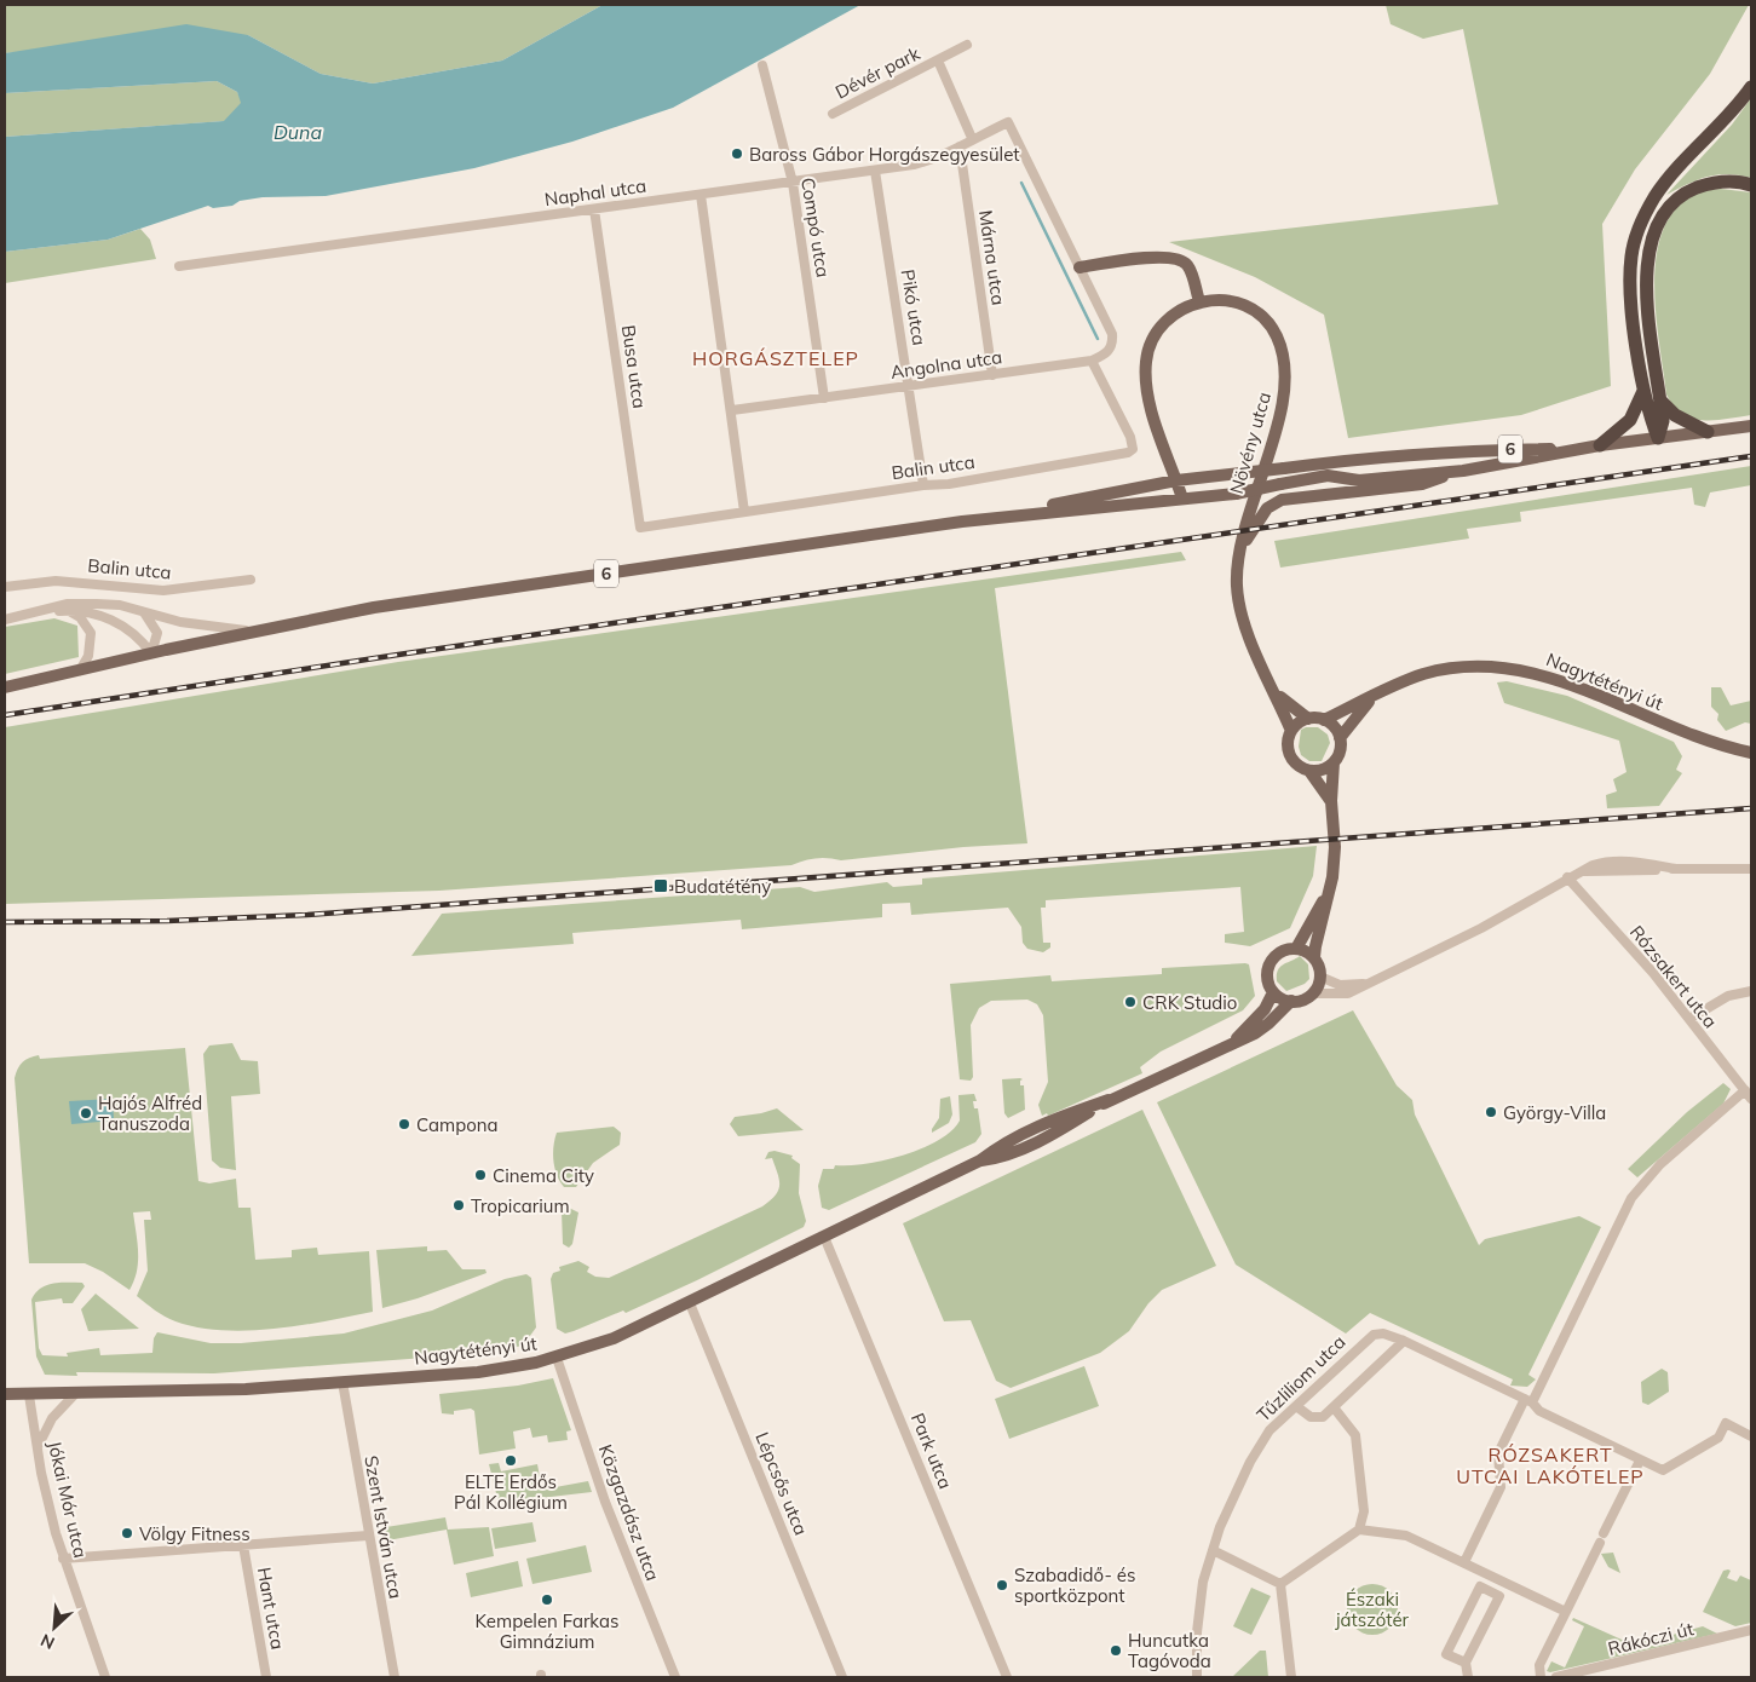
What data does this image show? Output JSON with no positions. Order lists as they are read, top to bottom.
{
  "streets": {
    "main road": ["Növény utca", "6", "Nagytétényi út"],
    "street": [
      "Dévér park",
      "Naphal utca",
      "Compó utca",
      "Márna utca",
      "Pikó utca",
      "Angolna utca",
      "Busa utca",
      "Balin utca",
      "Rózsakert utca",
      "Tűzliliom utca",
      "Park utca",
      "Lépcsős utca",
      "Jókai Mór utca",
      "Közgazdász utca",
      "Szent István utca",
      "Hant utca",
      "Rákóczi út"
    ]
  },
  "crossings": [
    ["Dévér park", "Naphal utca"],
    ["Naphal utca", "Compó utca"],
    ["Naphal utca", "Márna utca"],
    ["Naphal utca", "Pikó utca"],
    ["Naphal utca", "Busa utca"],
    ["Compó utca", "Angolna utca"],
    ["Márna utca", "Angolna utca"],
    ["Pikó utca", "Angolna utca"],
    ["Pikó utca", "Balin utca"],
    ["Angolna utca", "Balin utca"],
    ["Busa utca", "Balin utca"],
    ["Növény utca", "6"],
    ["Növény utca", "Nagytétényi út"],
    ["Nagytétényi út", "Rózsakert utca"],
    ["Nagytétényi út", "Park utca"],
    ["Nagytétényi út", "Lépcsős utca"],
    ["Nagytétényi út", "Jókai Mór utca"],
    ["Nagytétényi út", "Közgazdász utca"],
    ["Nagytétényi út", "Szent István utca"]
  ],
  "districts": ["HORGÁSZTELEP", "RÓZSAKERT UTCAI LAKÓTELEP"],
  "water": ["Duna"],
  "parks": ["Északi játszótér"],
  "places": {
    "other": [
      "Baross Gábor Horgászegyesület",
      "CRK Studio",
      "György-Villa",
      "Hajós Alfréd Tanuszoda",
      "Campona",
      "Cinema City",
      "Tropicarium",
      "ELTE Erdős Pál Kollégium",
      "Völgy Fitness",
      "Szabadidő- és sportközpont",
      "Kempelen Farkas Gimnázium",
      "Huncutka Tagóvoda"
    ],
    "transit": ["Budatétény"]
  },
  "north": "bottom left"
}
